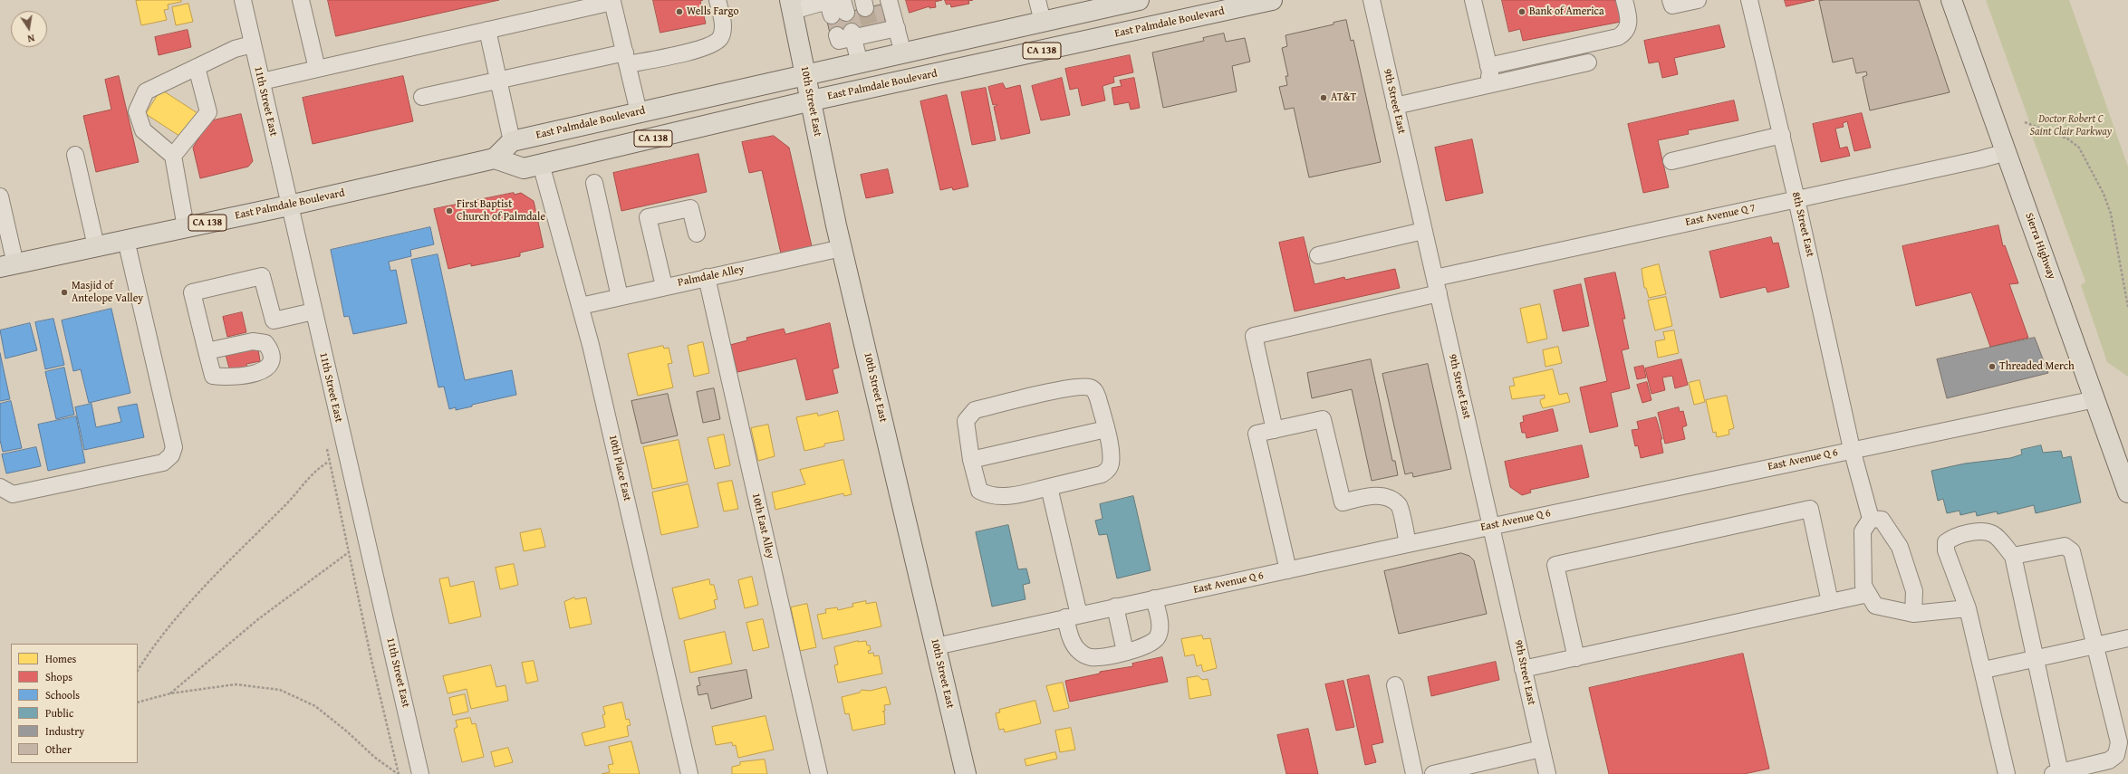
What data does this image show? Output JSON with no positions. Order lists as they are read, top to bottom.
{
  "streets": {
    "main road": [
      "East Palmdale Boulevard",
      "CA 138",
      "10th Street East",
      "Sierra Highway"
    ],
    "street": [
      "11th Street East",
      "9th Street East",
      "East Avenue Q 7",
      "8th Street East",
      "Palmdale Alley",
      "East Avenue Q 6",
      "10th Place East",
      "10th East Alley"
    ]
  },
  "crossings": [
    ["East Palmdale Boulevard", "11th Street East"],
    ["East Palmdale Boulevard", "10th Street East"],
    ["East Palmdale Boulevard", "10th Place East"],
    ["10th Street East", "Palmdale Alley"],
    ["10th Street East", "East Avenue Q 6"],
    ["9th Street East", "East Avenue Q 7"],
    ["9th Street East", "East Avenue Q 6"],
    ["East Avenue Q 7", "8th Street East"],
    ["East Avenue Q 7", "Sierra Highway"],
    ["8th Street East", "East Avenue Q 6"],
    ["Sierra Highway", "East Avenue Q 6"],
    ["Palmdale Alley", "10th Place East"],
    ["Palmdale Alley", "10th East Alley"]
  ],
  "parks": ["Doctor Robert C Saint Clair Parkway"],
  "places": [
    "Wells Fargo",
    "Bank of America",
    "AT&T",
    "First Baptist Church of Palmdale",
    "Masjid of Antelope Valley",
    "Threaded Merch"
  ],
  "legend": [
    "Homes",
    "Shops",
    "Schools",
    "Public",
    "Industry",
    "Other"
  ],
  "north": "bottom"
}
